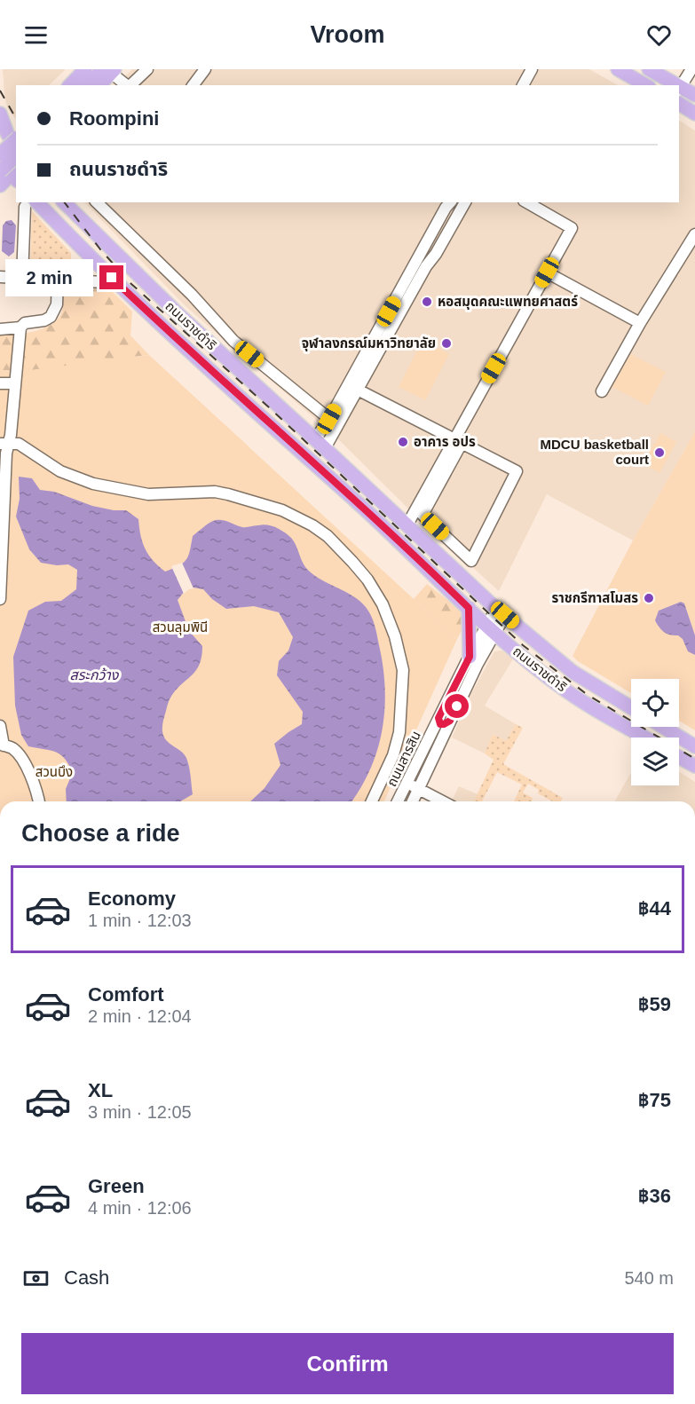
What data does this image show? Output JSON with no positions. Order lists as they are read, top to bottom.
{
  "streets": {
    "main road": ["ถนนราชดำริ"],
    "street": ["ถนนสารสิน"]
  },
  "crossings": [
    ["ถนนราชดำริ", "ถนนสารสิน"]
  ],
  "water": ["สระกว้าง"],
  "parks": ["สวนลุมพินี", "สวนบึง"],
  "places": [
    "หอสมุดคณะแพทยศาสตร์",
    "จุฬาลงกรณ์มหาวิทยาลัย",
    "อาคาร อปร",
    "MDCU basketball court",
    "ราชกรีฑาสโมสร"
  ],
  "page": {
    "header": "Vroom",
    "banner": ["Roompini", "ถนนราชดำริ"],
    "bubble": "2 min",
    "heading": "Choose a ride",
    "list": [
      {
        "name": "Economy",
        "note": "1 min · 12:03",
        "value": "฿44"
      },
      {
        "name": "Comfort",
        "note": "2 min · 12:04",
        "value": "฿59"
      },
      {
        "name": "XL",
        "note": "3 min · 12:05",
        "value": "฿75"
      },
      {
        "name": "Green",
        "note": "4 min · 12:06",
        "value": "฿36"
      }
    ],
    "pay": ["Cash", "540 m"],
    "buttons": "Confirm"
  }
}
